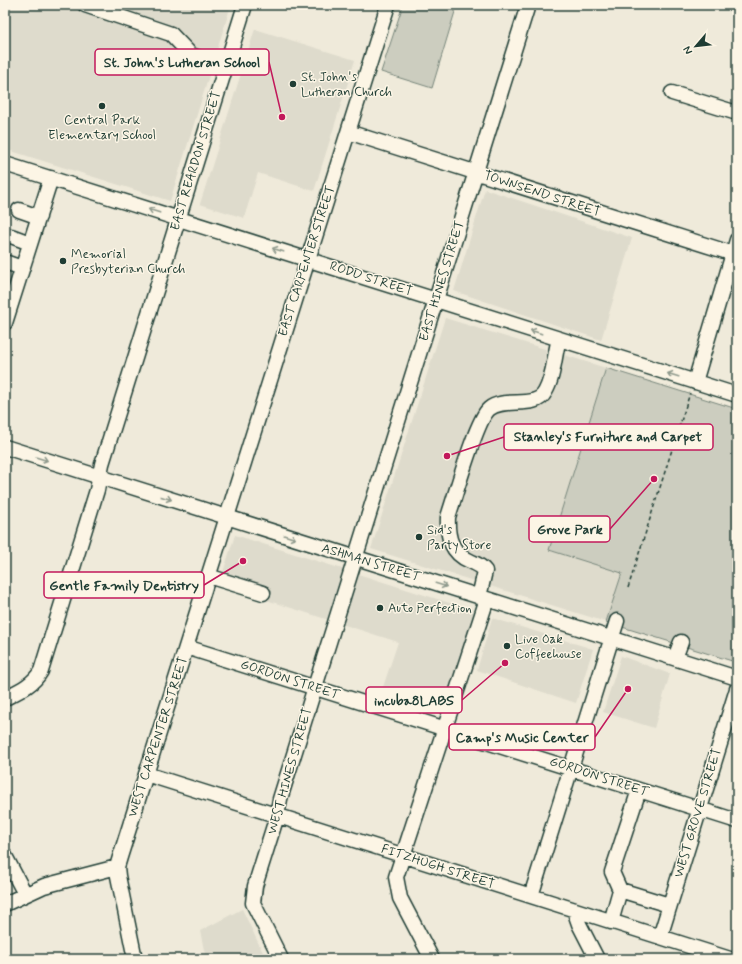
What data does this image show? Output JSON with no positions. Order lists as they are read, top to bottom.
{
  "streets": {
    "street": [
      "EAST REARDON STREET",
      "TOWNSEND STREET",
      "EAST CARPENTER STREET",
      "RODD STREET",
      "EAST HINES STREET",
      "ASHMAN STREET",
      "GORDON STREET",
      "WEST CARPENTER STREET",
      "WEST HINES STREET",
      "WEST GROVE STREET",
      "FITZHUGH STREET"
    ]
  },
  "crossings": [
    ["EAST REARDON STREET", "RODD STREET"],
    ["EAST REARDON STREET", "ASHMAN STREET"],
    ["TOWNSEND STREET", "EAST CARPENTER STREET"],
    ["TOWNSEND STREET", "EAST HINES STREET"],
    ["EAST CARPENTER STREET", "RODD STREET"],
    ["EAST CARPENTER STREET", "ASHMAN STREET"],
    ["EAST CARPENTER STREET", "WEST CARPENTER STREET"],
    ["RODD STREET", "EAST HINES STREET"],
    ["EAST HINES STREET", "ASHMAN STREET"],
    ["EAST HINES STREET", "WEST HINES STREET"],
    ["ASHMAN STREET", "WEST CARPENTER STREET"],
    ["ASHMAN STREET", "WEST HINES STREET"],
    ["GORDON STREET", "WEST CARPENTER STREET"],
    ["GORDON STREET", "WEST HINES STREET"],
    ["GORDON STREET", "WEST GROVE STREET"],
    ["WEST CARPENTER STREET", "FITZHUGH STREET"],
    ["WEST HINES STREET", "FITZHUGH STREET"],
    ["WEST GROVE STREET", "FITZHUGH STREET"]
  ],
  "one_way": ["RODD STREET", "ASHMAN STREET"],
  "places": [
    "St. John's Lutheran Church",
    "Central Park Elementary School",
    "St. John's Lutheran School",
    "Memorial Presbyterian Church",
    "Stanley's Furniture and Carpet",
    "Grove Park",
    "Sid's Party Store",
    "Gentle Family Dentistry",
    "Auto Perfection",
    "Live Oak Coffeehouse",
    "incuba8LABS",
    "Camp's Music Center"
  ],
  "north": "bottom left"
}
